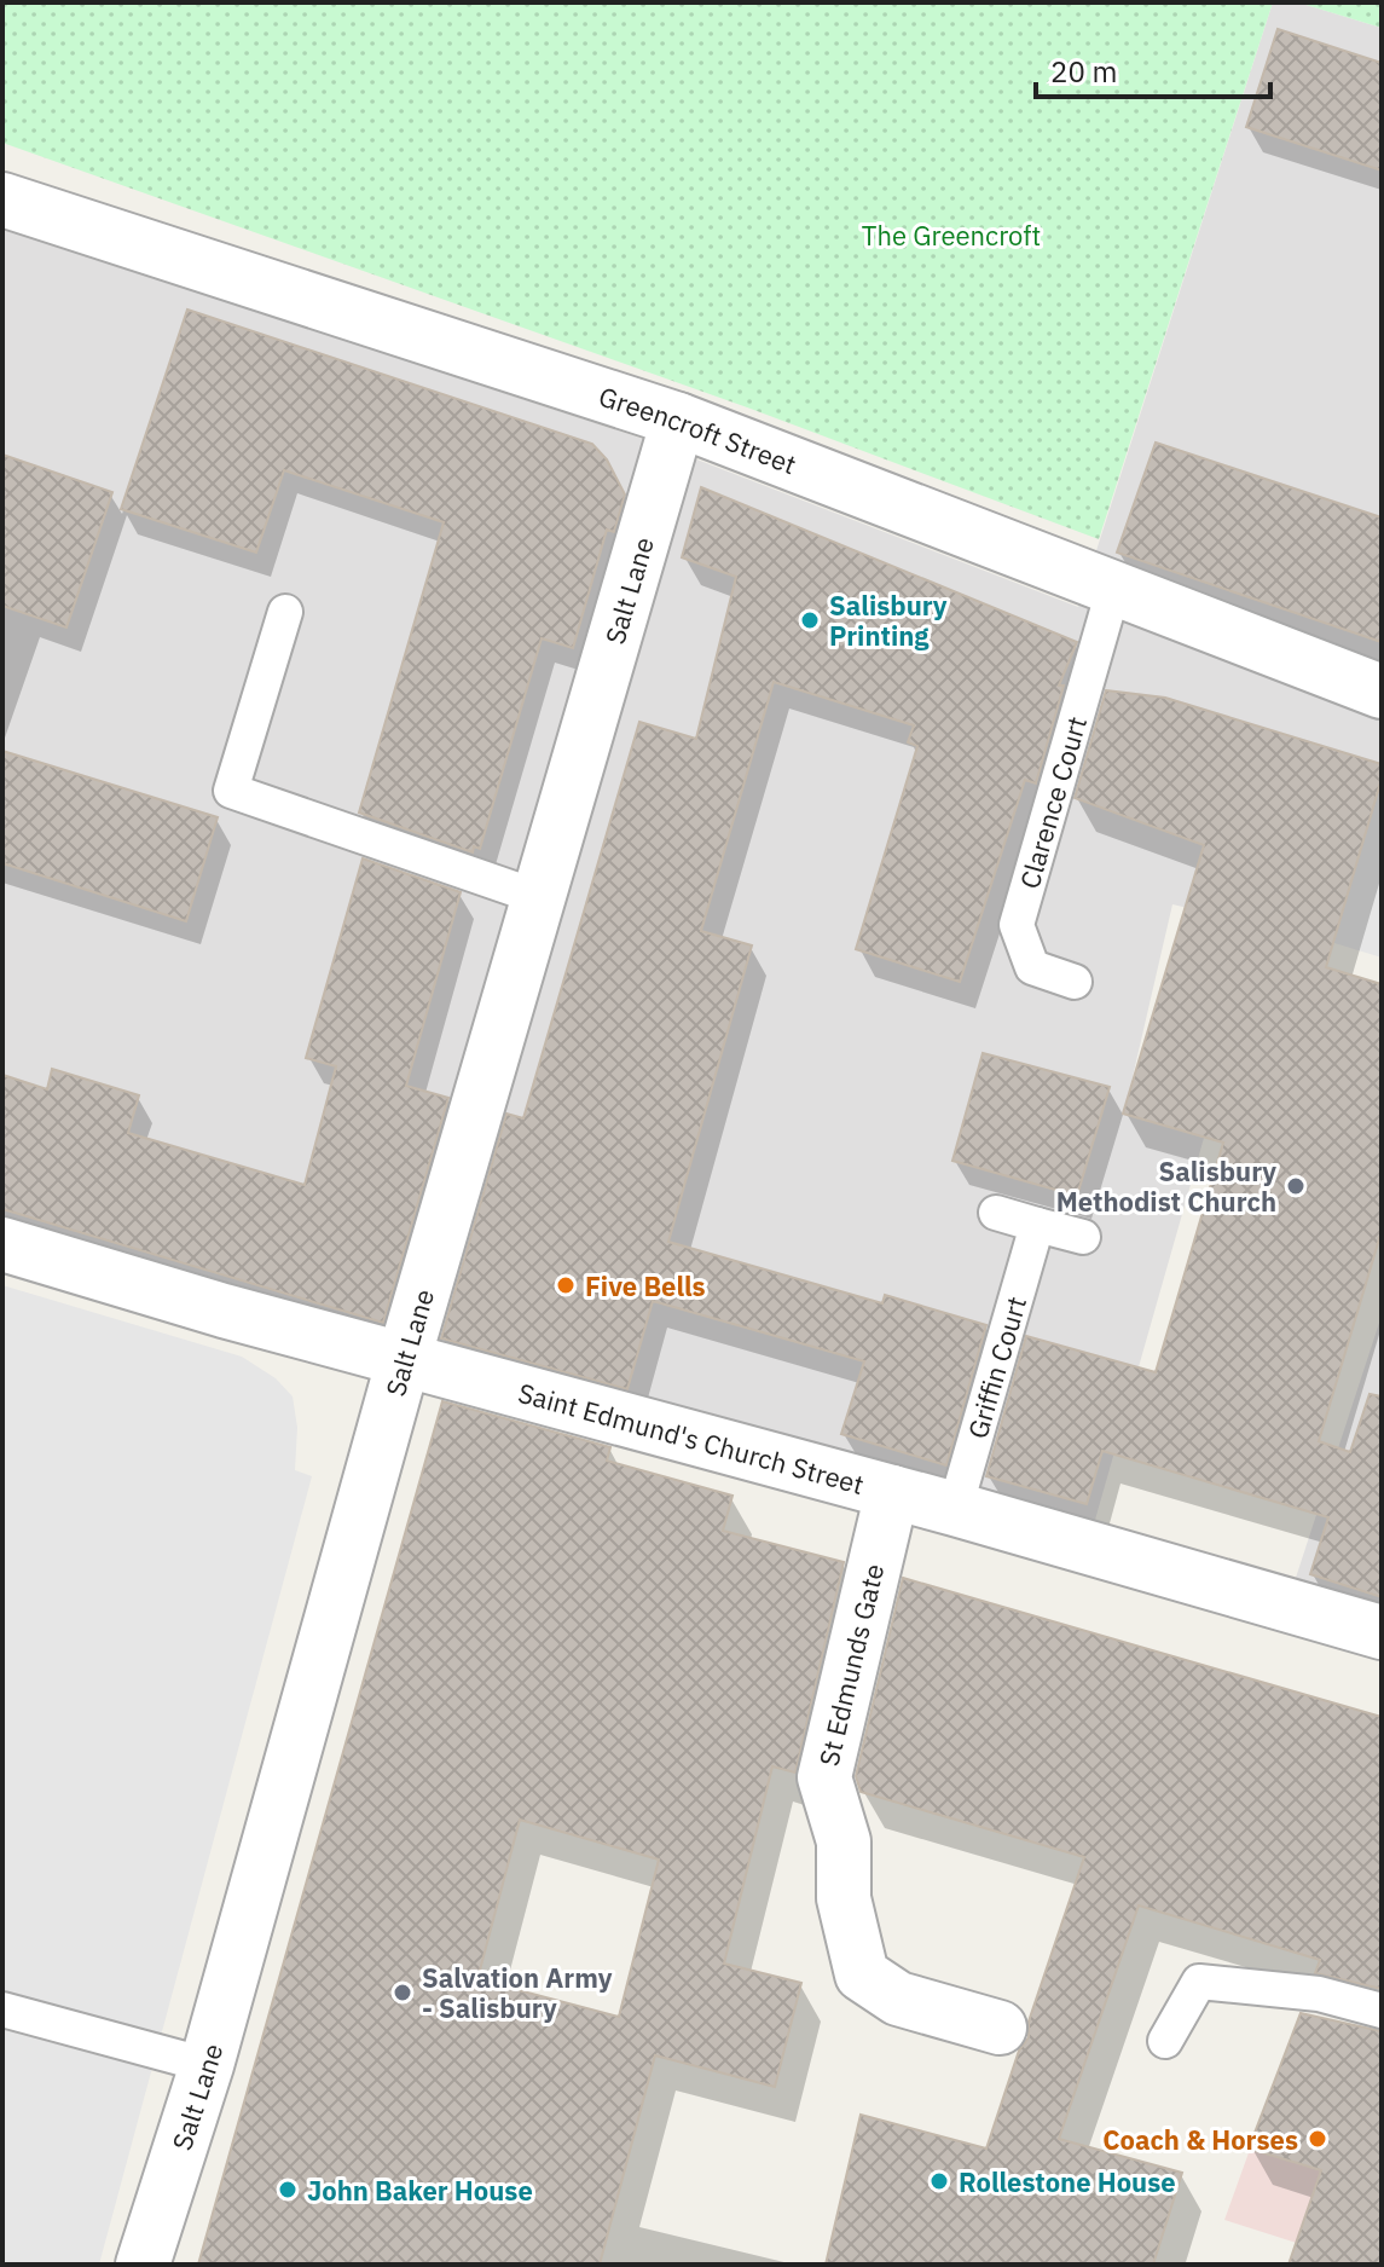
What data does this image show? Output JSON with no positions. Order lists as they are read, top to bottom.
{
  "streets": {
    "street": [
      "Greencroft Street",
      "Salt Lane",
      "Saint Edmund's Church Street",
      "St Edmunds Gate"
    ],
    "lane": ["Clarence Court", "Griffin Court"]
  },
  "crossings": [
    ["Greencroft Street", "Salt Lane"],
    ["Greencroft Street", "Clarence Court"],
    ["Salt Lane", "Saint Edmund's Church Street"],
    ["Griffin Court", "Saint Edmund's Church Street"],
    ["Saint Edmund's Church Street", "St Edmunds Gate"]
  ],
  "parks": ["The Greencroft"],
  "places": [
    "Salisbury Printing",
    "Salisbury Methodist Church",
    "Five Bells",
    "Salvation Army - Salisbury",
    "Coach & Horses",
    "Rollestone House",
    "John Baker House"
  ],
  "scale_bar": "20 m"
}
